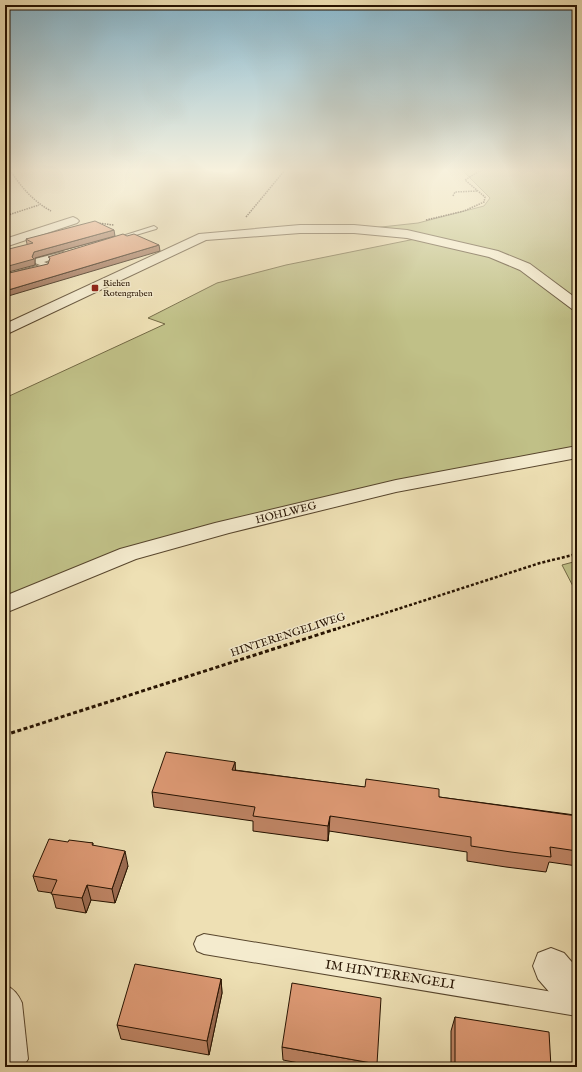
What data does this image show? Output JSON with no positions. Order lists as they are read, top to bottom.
{
  "streets": {
    "street": ["HOHLWEG"],
    "lane": ["IM HINTERENGELI"],
    "path": ["HINTERENGELIWEG"]
  },
  "places": {
    "transit": ["Riehen Rotengraben"]
  }
}
